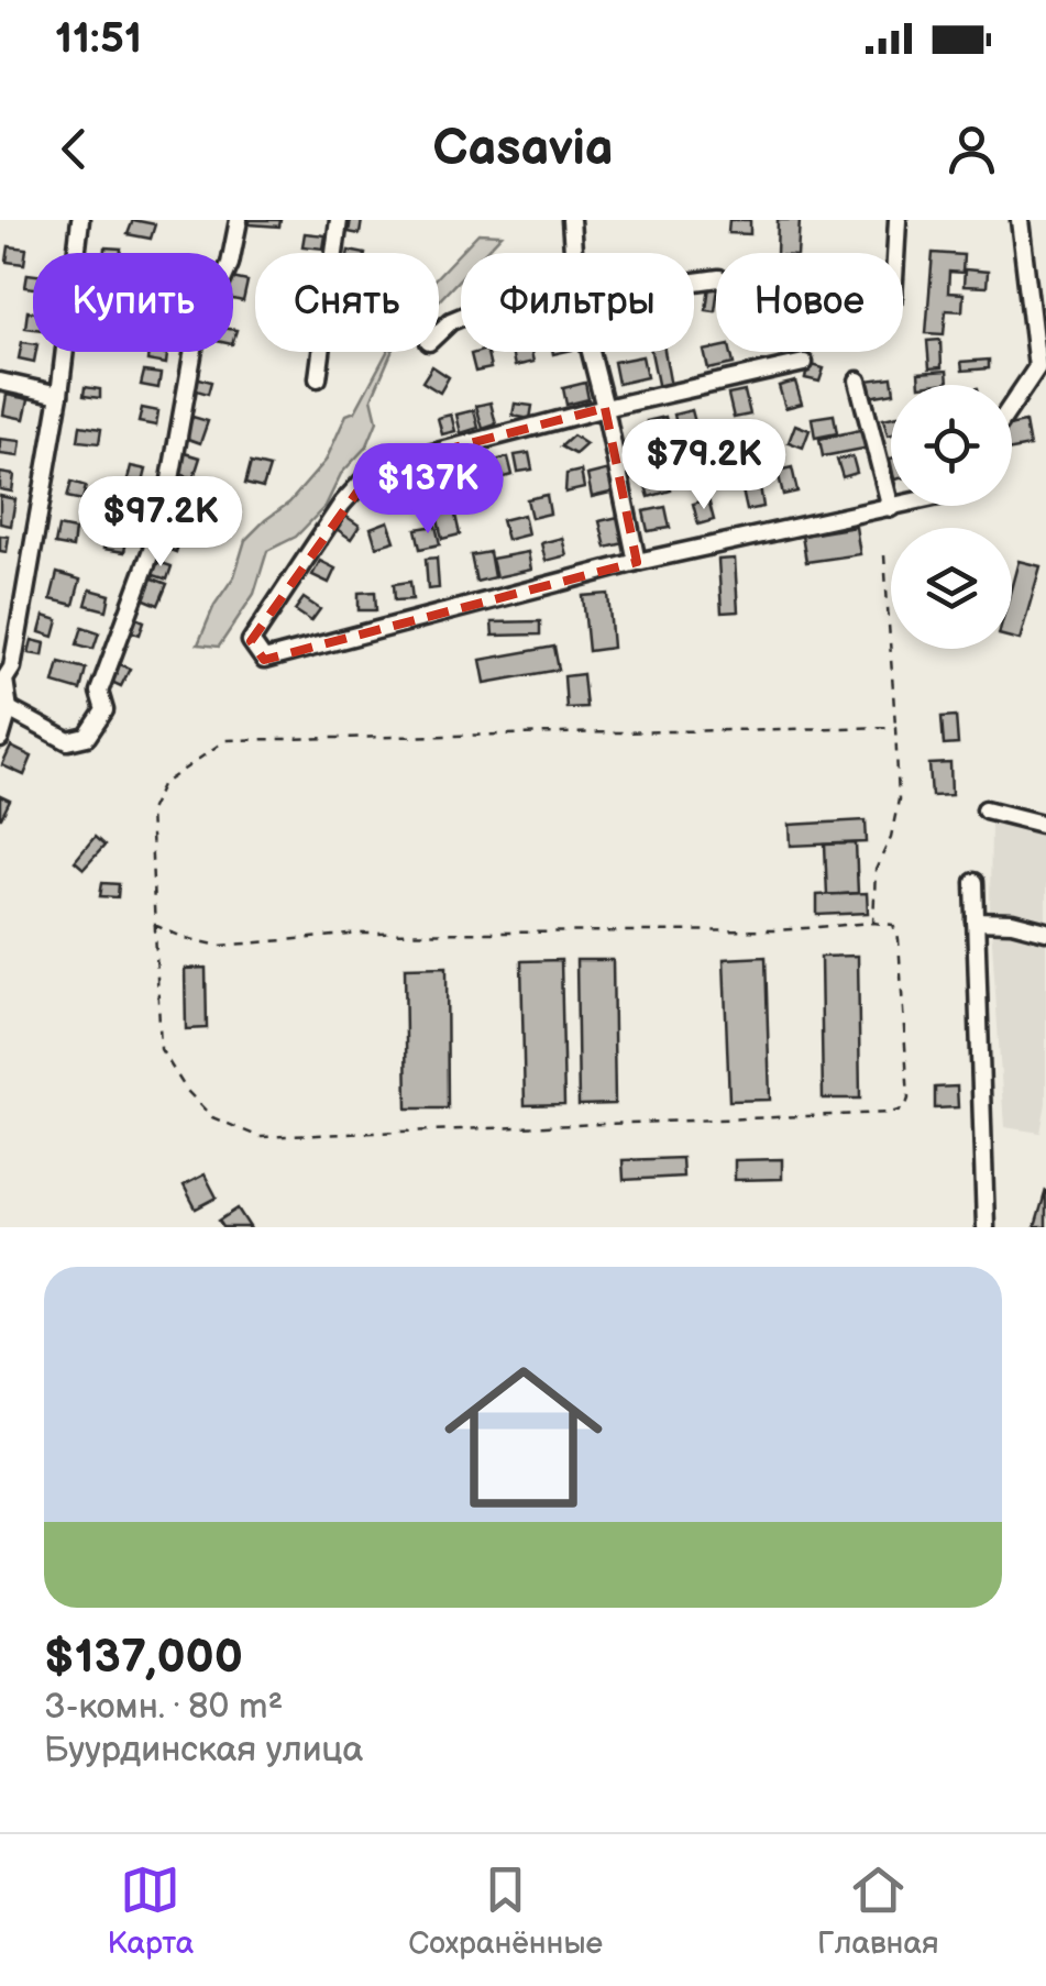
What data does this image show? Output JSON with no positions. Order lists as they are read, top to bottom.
{
  "page": {
    "status": "11:51",
    "header": "Casavia",
    "chip": [
      "Купить",
      "Снять",
      "Фильтры",
      "Новое"
    ],
    "price": ["$79.2K", "$137K", "$97.2K"],
    "list": [
      {
        "name": "$137,000",
        "note": "3-комн. · 80 m² · Буурдинская улица"
      }
    ],
    "tabs": ["Карта", "Сохранённые", "Главная"]
  }
}
